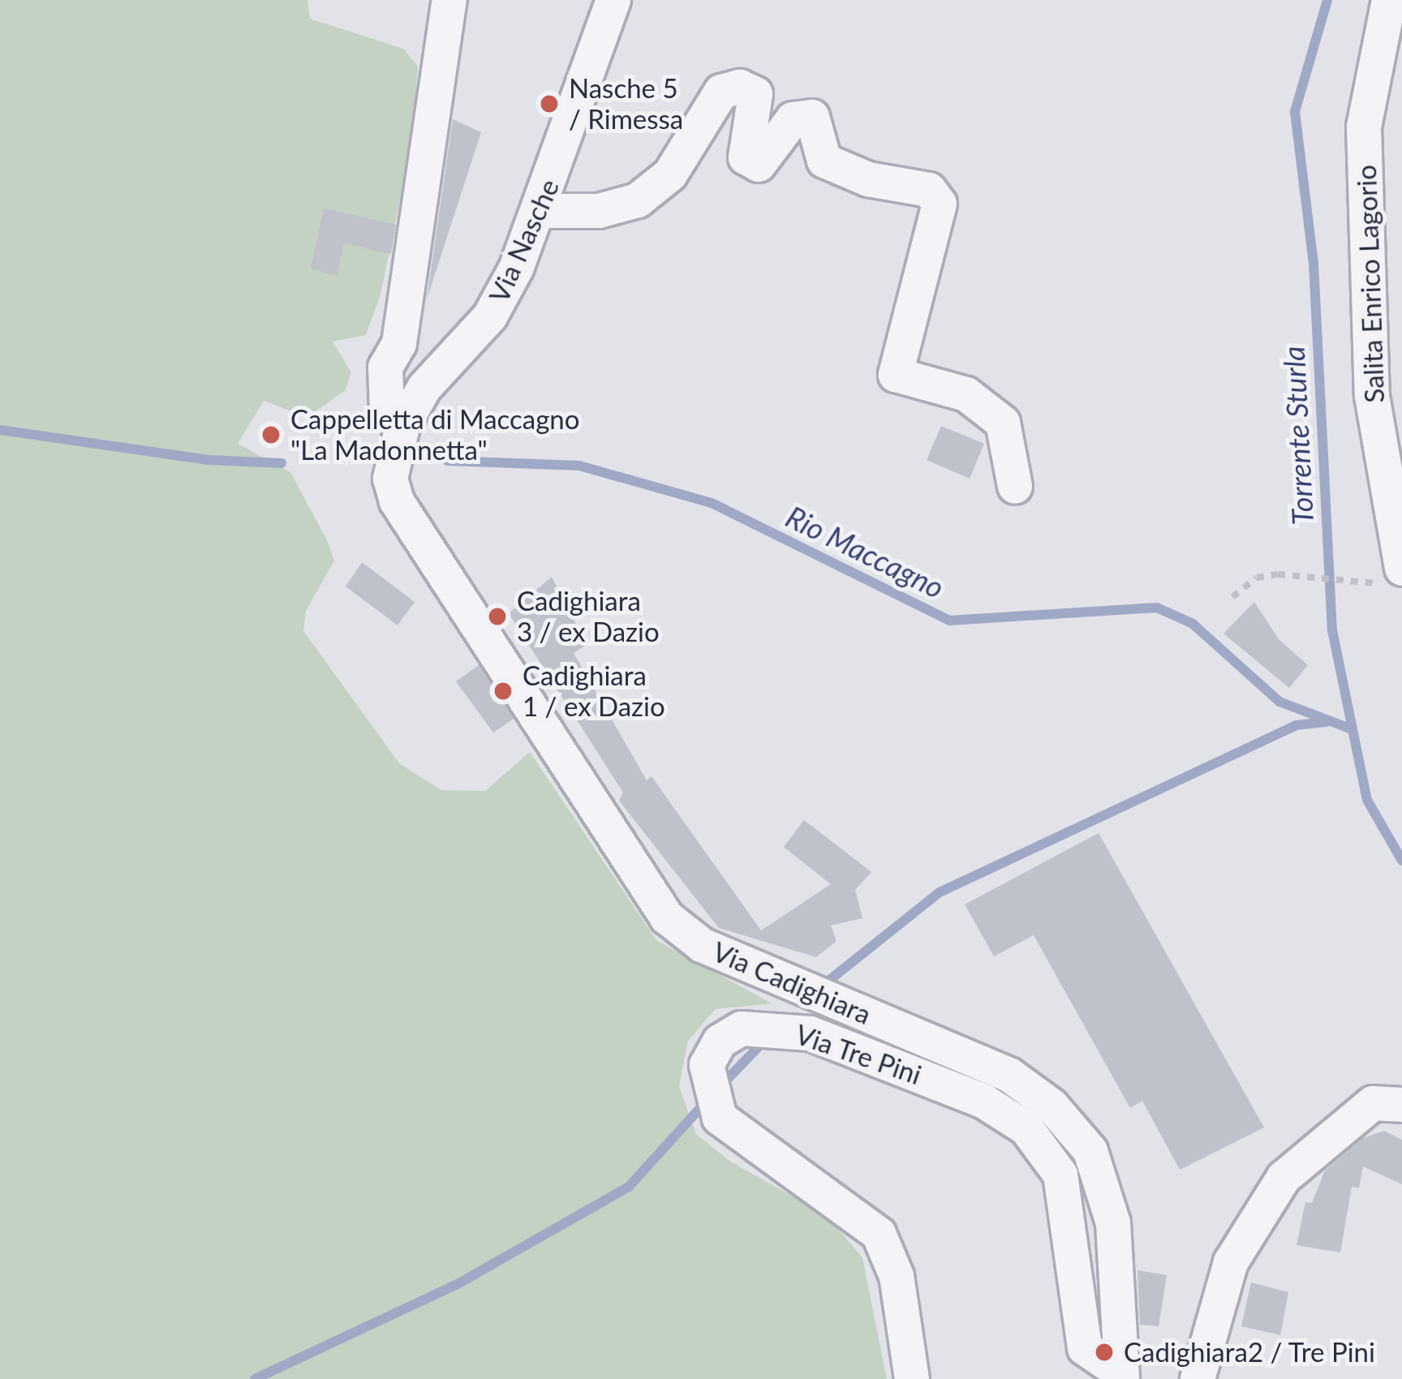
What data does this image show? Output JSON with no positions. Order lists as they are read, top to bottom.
{
  "streets": {
    "street": [
      "Via Nasche",
      "Salita Enrico Lagorio",
      "Via Cadighiara",
      "Via Tre Pini"
    ]
  },
  "crossings": [
    ["Via Nasche", "Via Cadighiara"],
    ["Via Cadighiara", "Via Tre Pini"]
  ],
  "water": ["Torrente Sturla", "Rio Maccagno"],
  "places": [
    "Nasche 5 / Rimessa",
    "Cappelletta di Maccagno \"La Madonnetta\"",
    "Cadighiara 3 / ex Dazio",
    "Cadighiara 1 / ex Dazio",
    "Cadighiara2 / Tre Pini"
  ]
}
